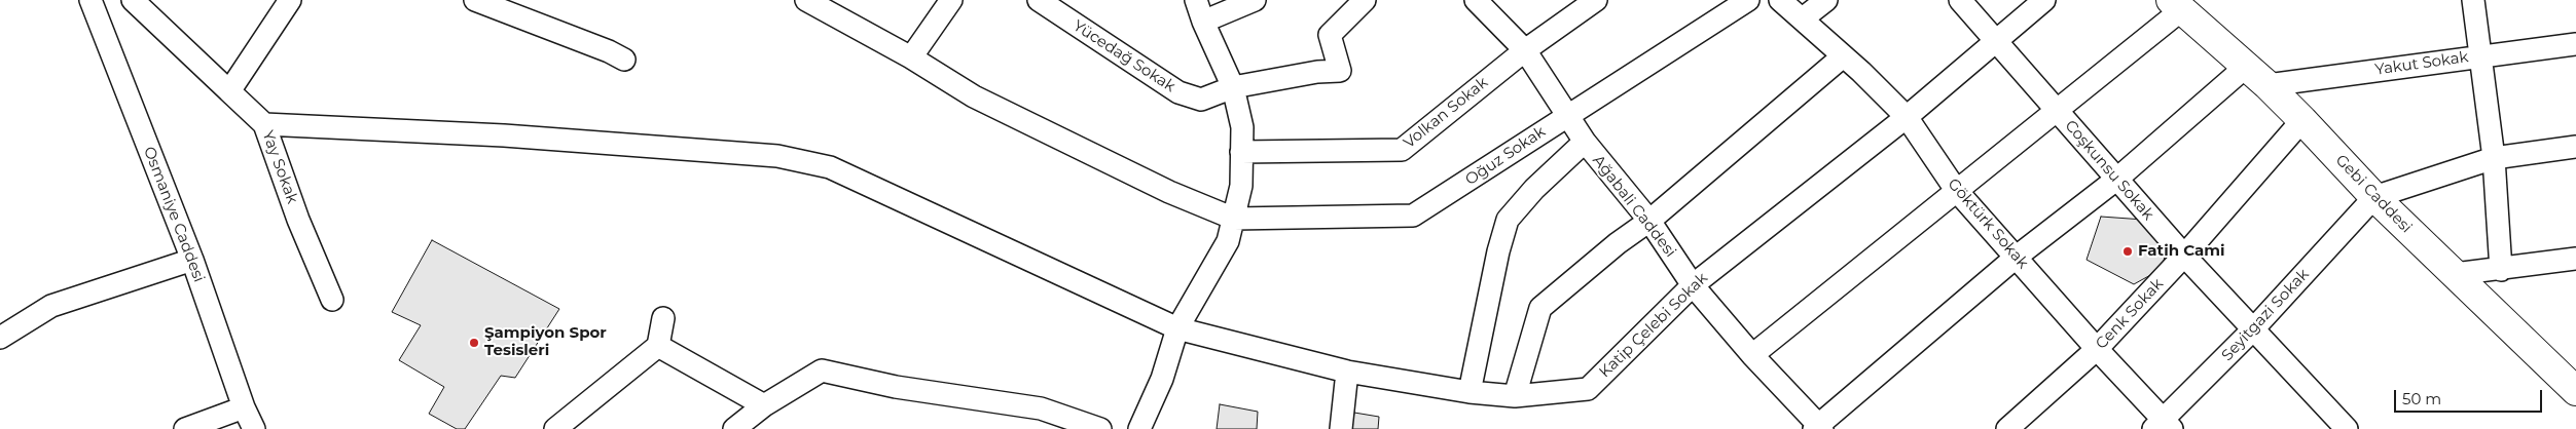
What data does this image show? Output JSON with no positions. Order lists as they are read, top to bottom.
{
  "streets": {
    "main road": ["Gebi Caddesi"],
    "street": [
      "Yücedağ Sokak",
      "Yakut Sokak",
      "Volkan Sokak",
      "Oğuz Sokak",
      "Yay Sokak",
      "Coşkunsu Sokak",
      "Ağabali Caddesi",
      "Osmaniye Caddesi",
      "Göktürk Sokak",
      "Cenk Sokak",
      "Seyitgazi Sokak",
      "Katip Çelebi Sokak"
    ]
  },
  "crossings": [
    ["Yakut Sokak", "Gebi Caddesi"],
    ["Volkan Sokak", "Ağabali Caddesi"],
    ["Oğuz Sokak", "Ağabali Caddesi"],
    ["Yay Sokak", "Katip Çelebi Sokak"],
    ["Coşkunsu Sokak", "Cenk Sokak"],
    ["Coşkunsu Sokak", "Seyitgazi Sokak"],
    ["Coşkunsu Sokak", "Katip Çelebi Sokak"],
    ["Gebi Caddesi", "Cenk Sokak"],
    ["Gebi Caddesi", "Seyitgazi Sokak"],
    ["Ağabali Caddesi", "Katip Çelebi Sokak"],
    ["Göktürk Sokak", "Cenk Sokak"],
    ["Göktürk Sokak", "Seyitgazi Sokak"],
    ["Göktürk Sokak", "Katip Çelebi Sokak"]
  ],
  "places": ["Fatih Cami", "Şampiyon Spor Tesisleri"],
  "scale_bar": "50 m"
}
